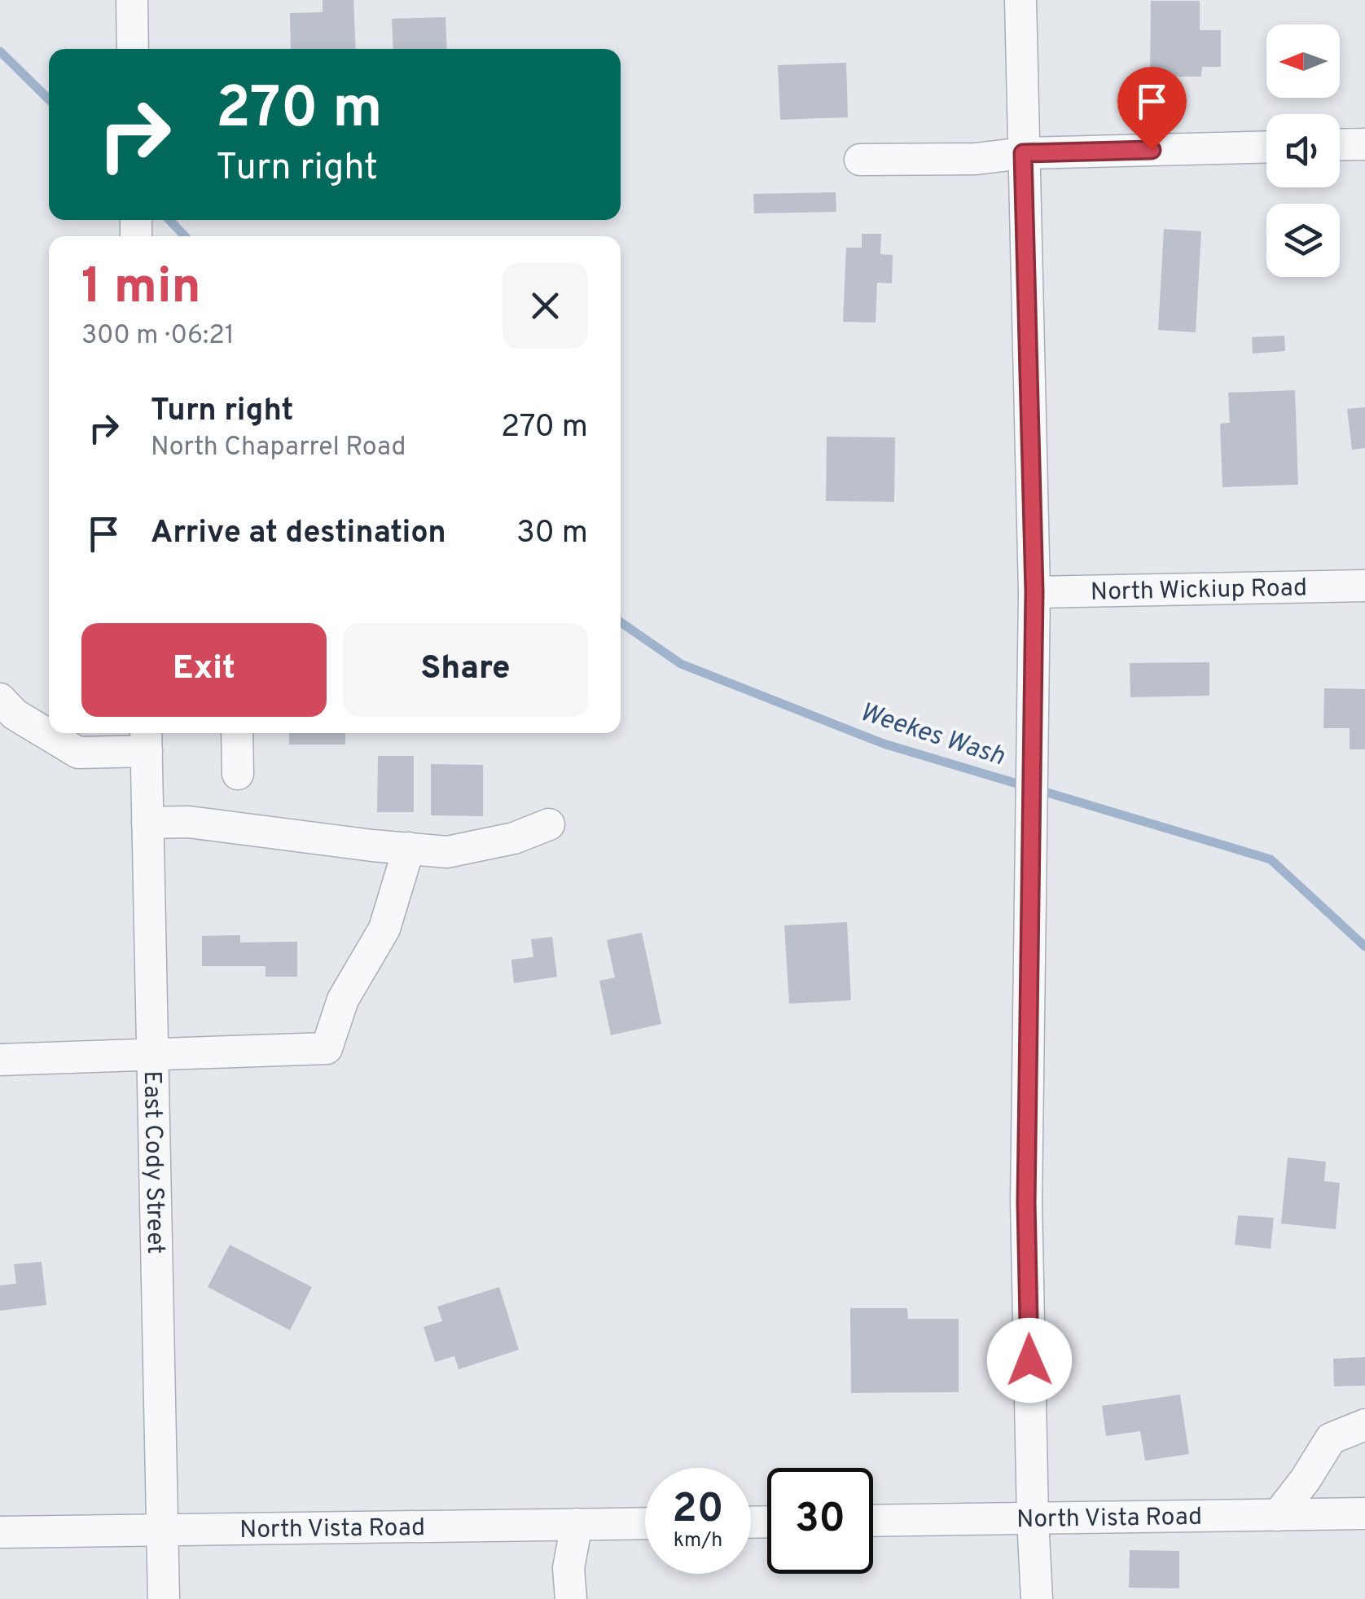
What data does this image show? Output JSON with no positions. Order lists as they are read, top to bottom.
{
  "streets": {
    "street": ["North Wickiup Road", "East Cody Street", "North Vista Road"]
  },
  "crossings": [
    ["East Cody Street", "North Vista Road"]
  ],
  "water": ["Weekes Wash"],
  "north": "left",
  "page": {
    "turn": ["270 m", "Turn right"],
    "heading": ["1 min", "300 m · 06:21"],
    "list": [
      {
        "name": "Turn right",
        "note": "North Chaparrel Road",
        "value": "270 m"
      },
      {
        "name": "Arrive at destination",
        "value": "30 m"
      }
    ],
    "buttons": ["Exit", "Share"],
    "speed": "20 km/h",
    "limit": "30"
  }
}
